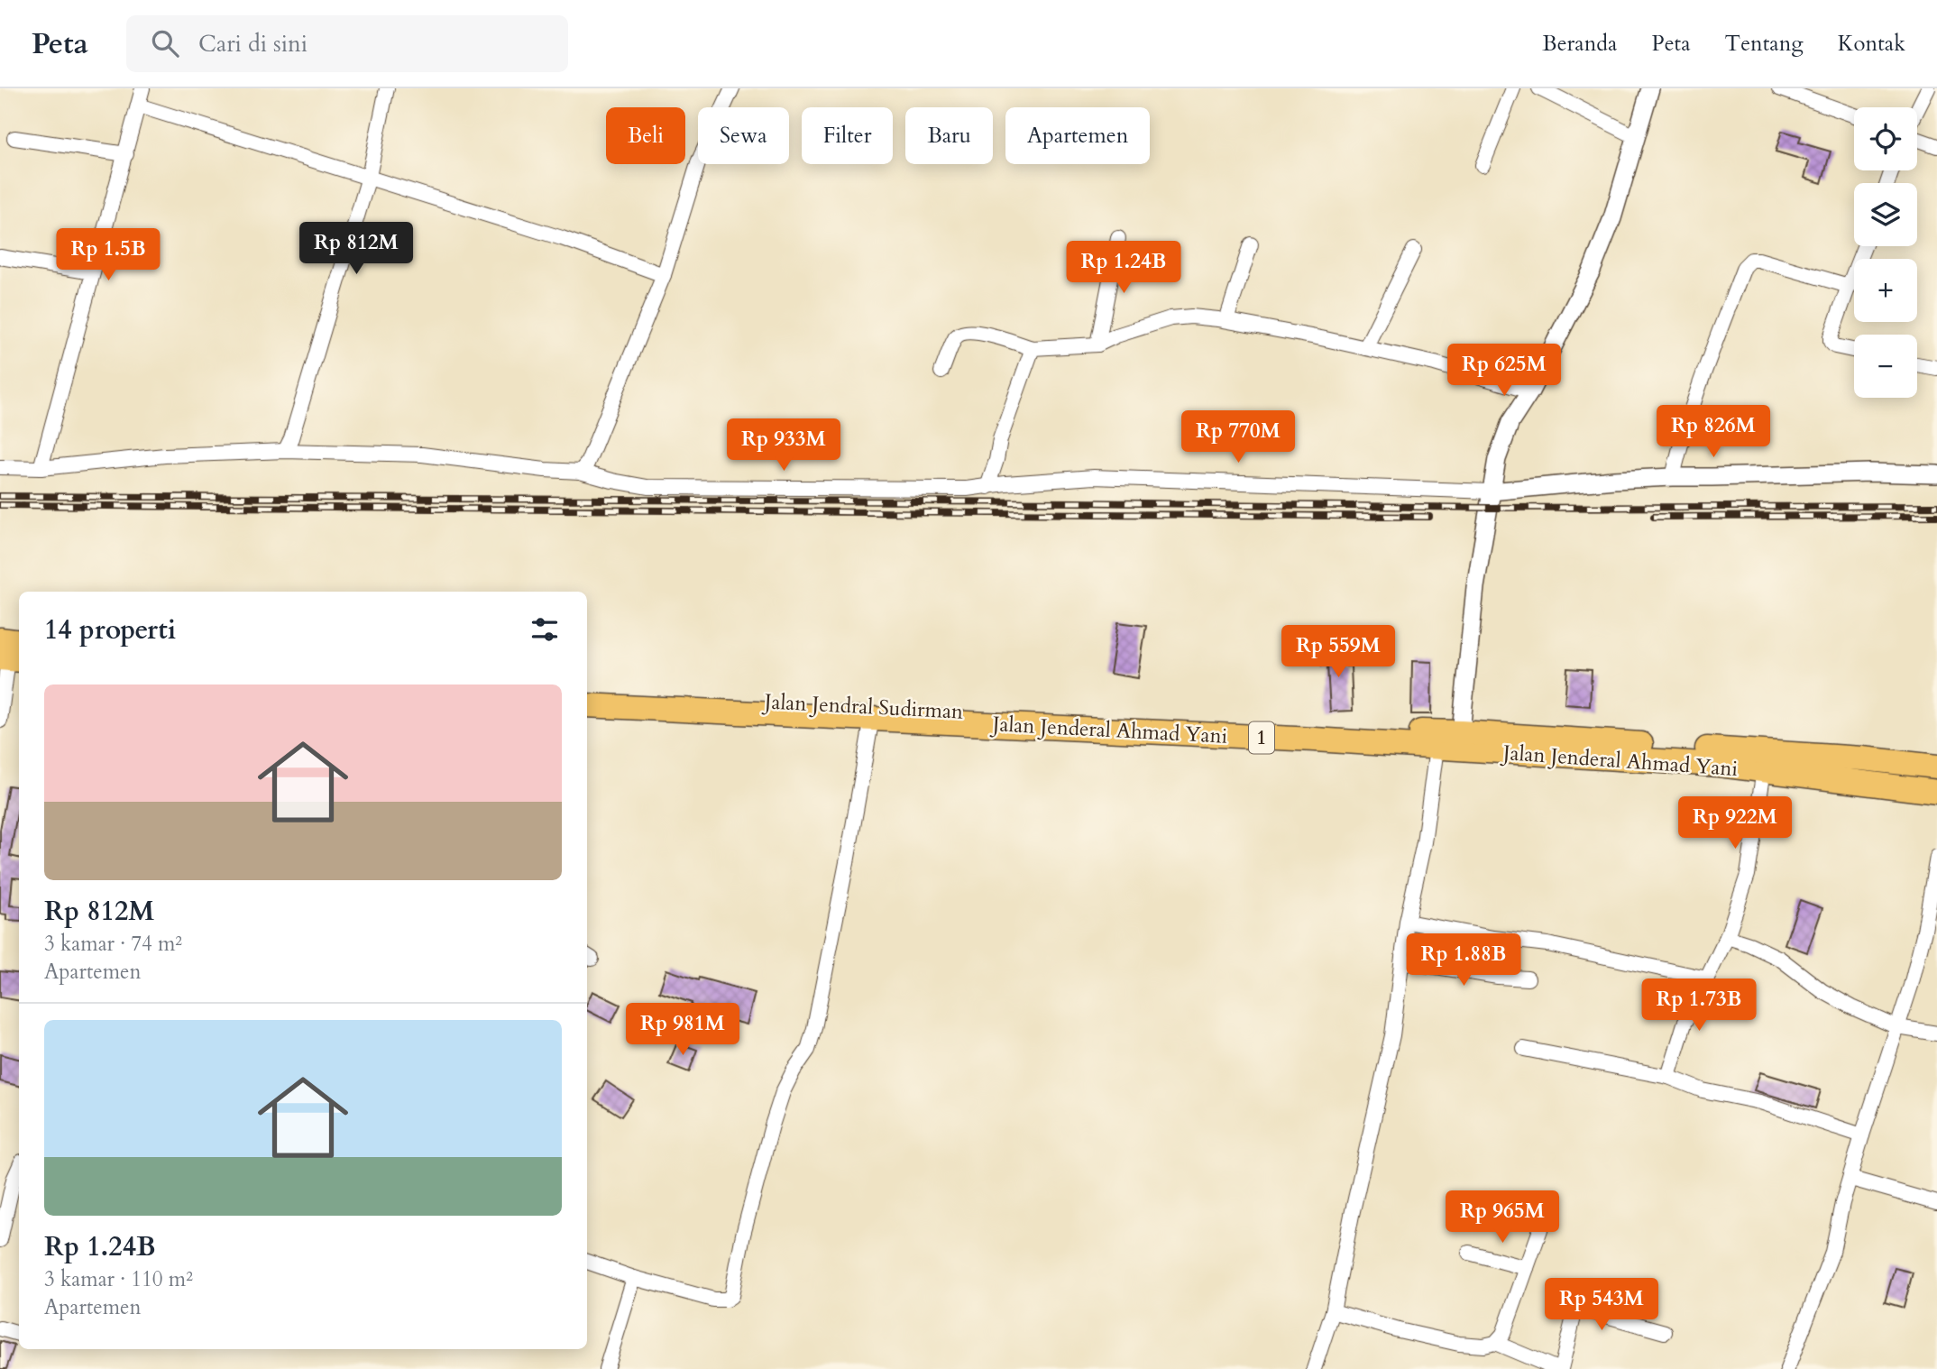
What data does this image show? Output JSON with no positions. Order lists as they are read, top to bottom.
{
  "streets": {
    "highway": ["Jalan Jendral Sudirman", "Jalan Jenderal Ahmad Yani", "1"]
  },
  "page": {
    "header": "Peta",
    "search": "Cari di sini",
    "nav": [
      "Beranda",
      "Peta",
      "Tentang",
      "Kontak"
    ],
    "map_buttons": ["+", "−"],
    "chip": [
      "Beli",
      "Sewa",
      "Filter",
      "Baru",
      "Apartemen"
    ],
    "price": [
      "Rp 812M",
      "Rp 1.5B",
      "Rp 1.24B",
      "Rp 625M",
      "Rp 826M",
      "Rp 770M",
      "Rp 933M",
      "Rp 559M",
      "Rp 922M",
      "Rp 1.88B",
      "Rp 1.73B",
      "Rp 981M",
      "Rp 965M",
      "Rp 543M"
    ],
    "heading": "14 properti",
    "list": [
      {
        "name": "Rp 812M",
        "note": "3 kamar · 74 m² · Apartemen"
      },
      {
        "name": "Rp 1.24B",
        "note": "3 kamar · 110 m² · Apartemen"
      }
    ]
  }
}
